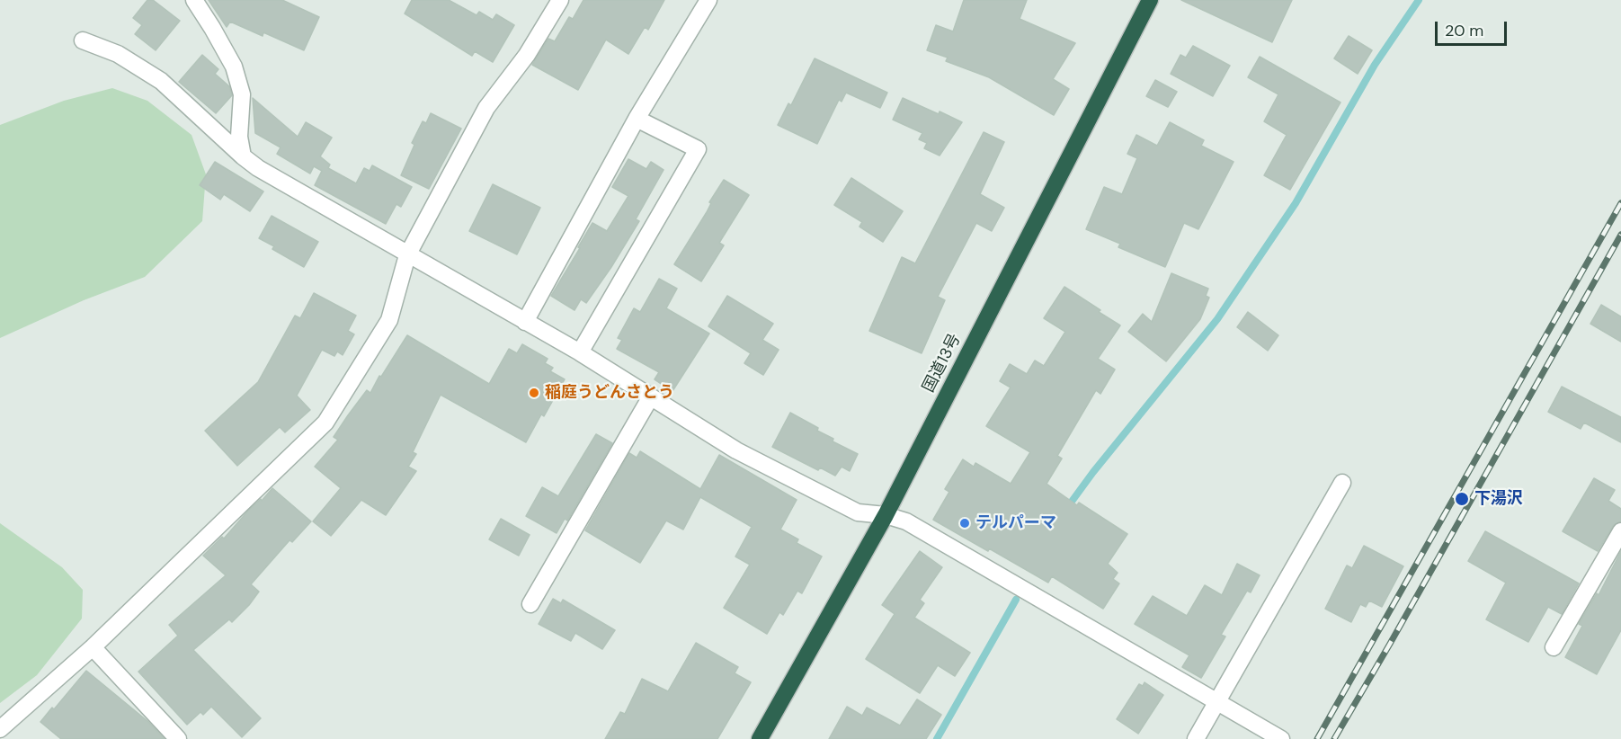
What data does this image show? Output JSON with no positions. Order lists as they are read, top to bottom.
{
  "streets": {
    "highway": ["国道13号"]
  },
  "places": ["稲庭うどんさとう", "下湯沢", "テルパーマ"],
  "scale_bar": "20 m"
}
